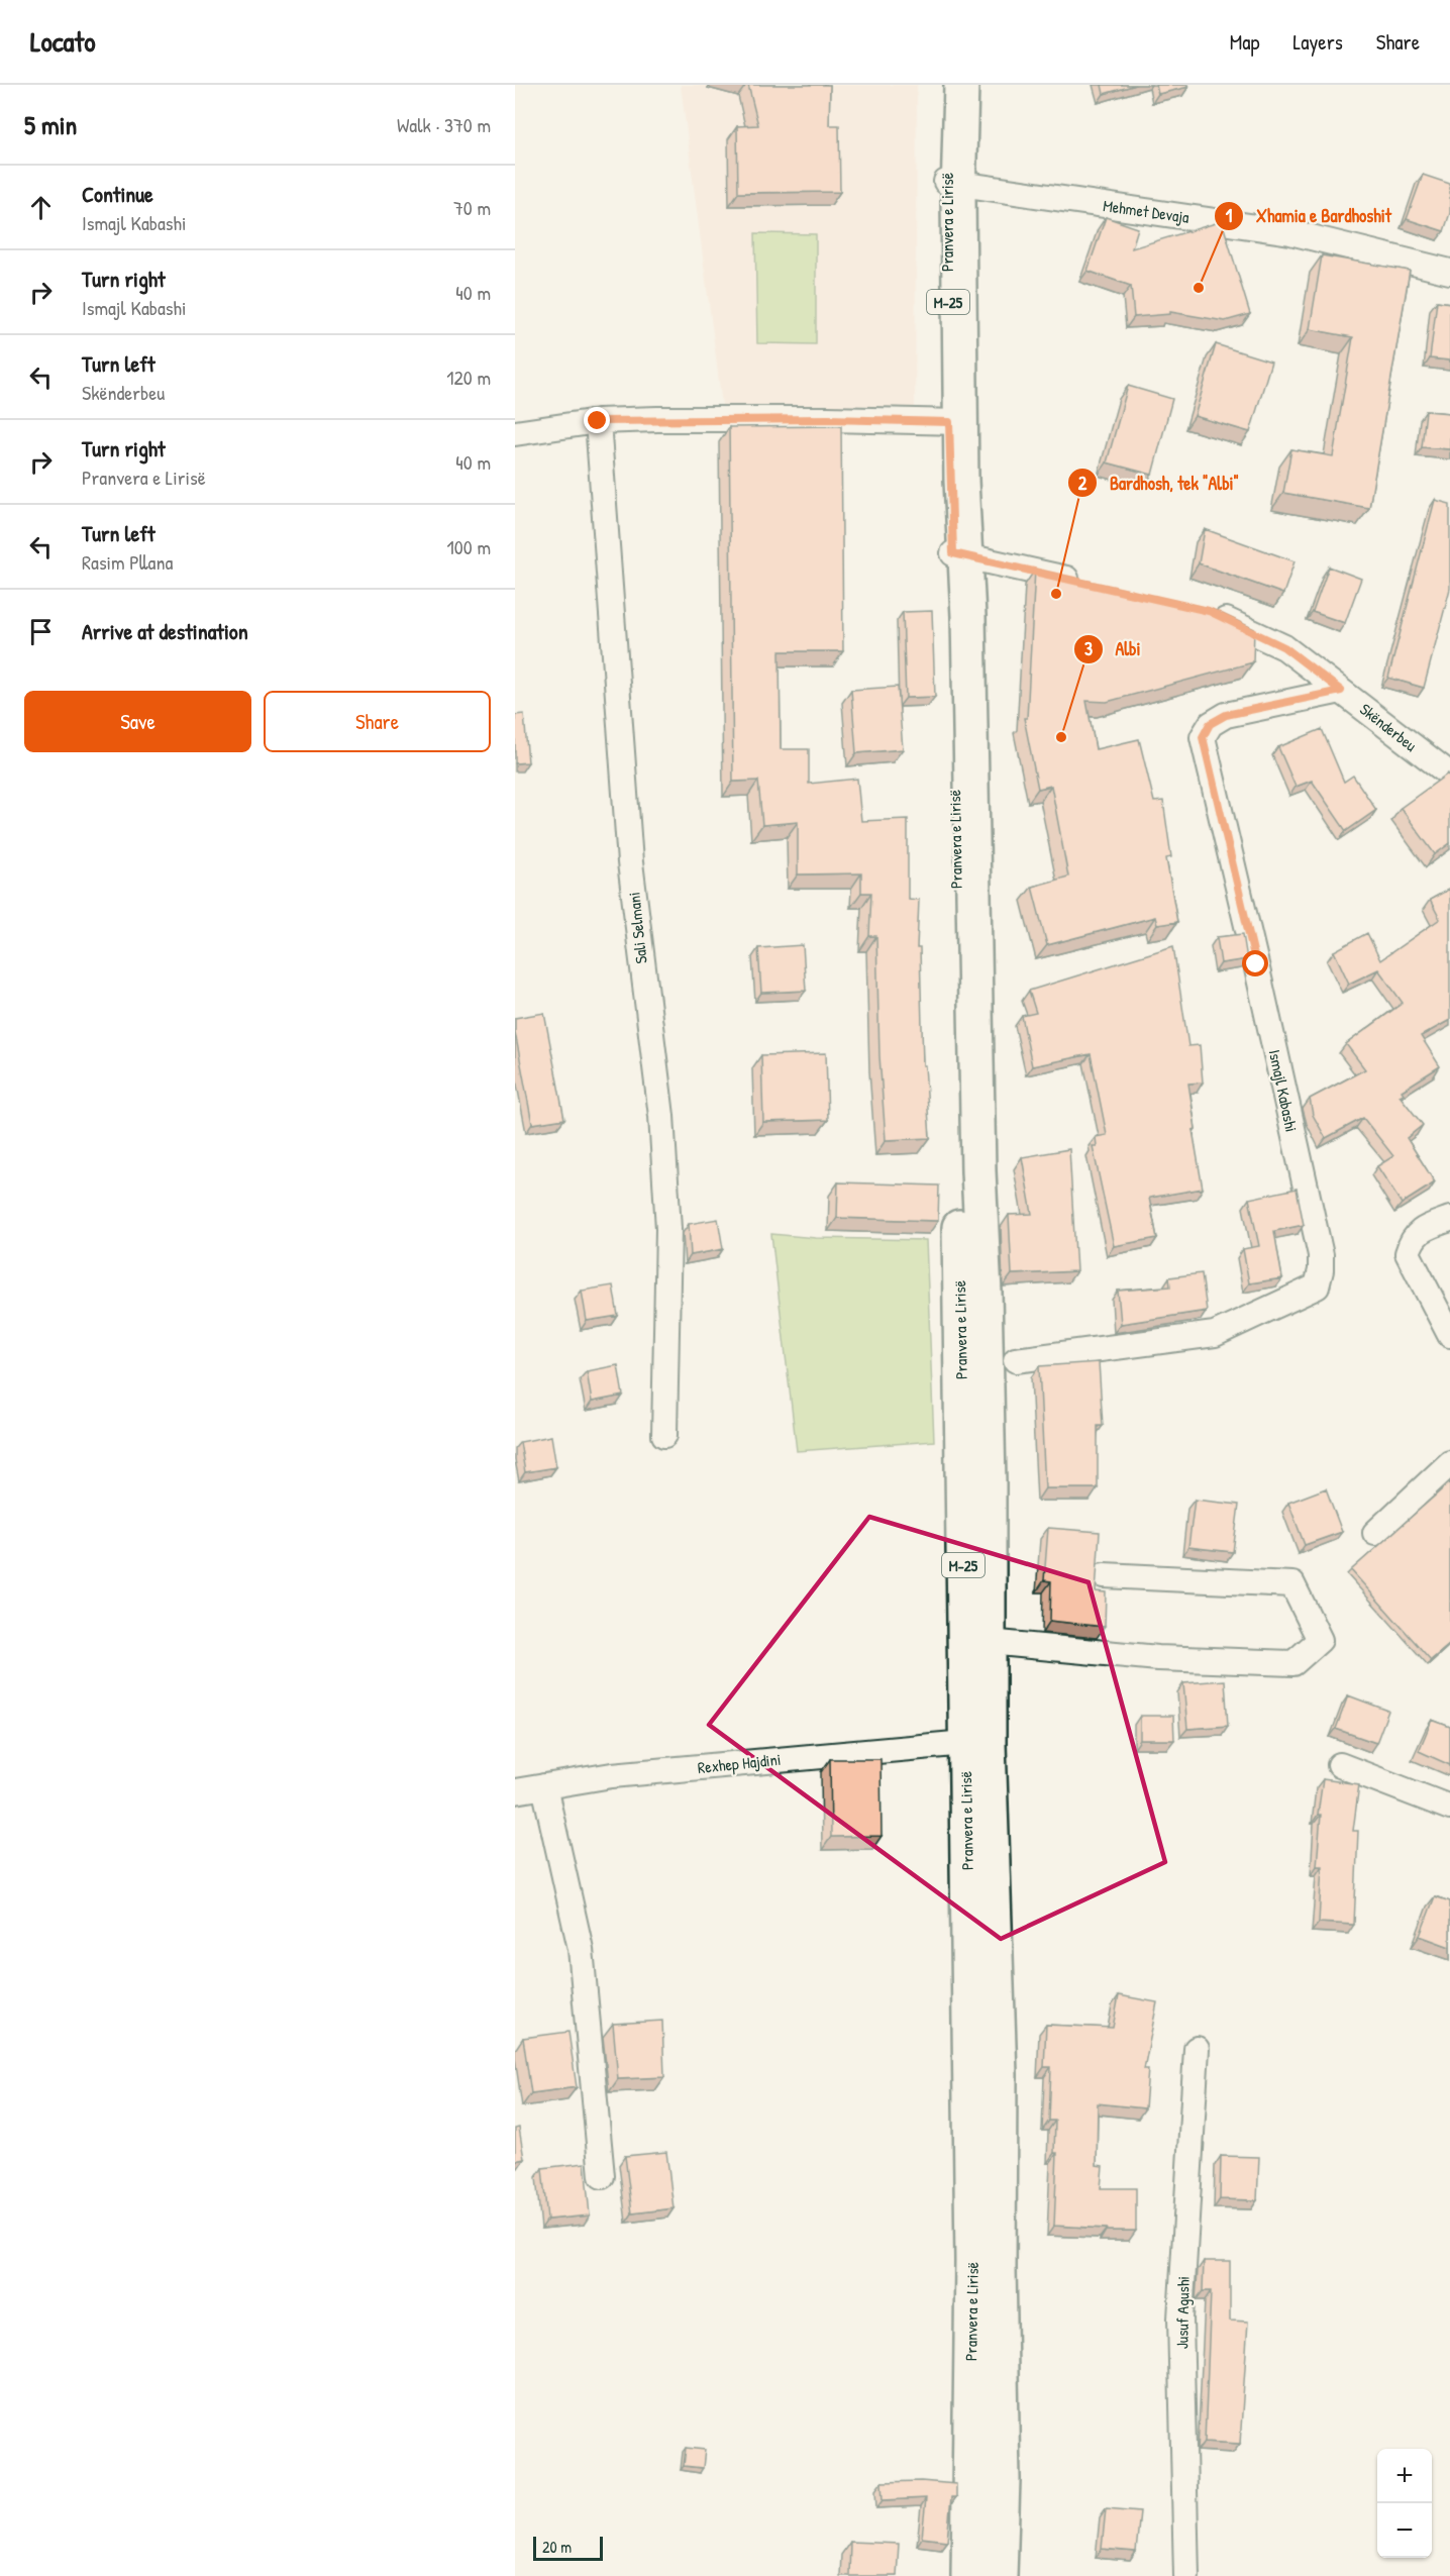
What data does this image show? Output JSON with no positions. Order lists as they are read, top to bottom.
{
  "streets": {
    "main road": ["Pranvera e Lirisë", "M-25"],
    "street": [
      "Mehmet Devaja",
      "Skënderbeu",
      "Sali Selmani",
      "Ismajl Kabashi",
      "Rexhep Hajdini",
      "Jusuf Agushi"
    ]
  },
  "crossings": [
    ["Mehmet Devaja", "Pranvera e Lirisë"],
    ["Pranvera e Lirisë", "Rexhep Hajdini"],
    ["Skënderbeu", "Ismajl Kabashi"]
  ],
  "places": ["Xhamia e Bardhoshit", "Bardhosh, tek \"Albi\"", "Albi"],
  "scale_bar": "20 m",
  "page": {
    "header": "Locato",
    "nav": ["Map", "Layers", "Share"],
    "heading": ["5 min", "Walk · 370 m"],
    "list": [
      ["Continue", "Ismajl Kabashi", "70 m"],
      ["Turn right", "Ismajl Kabashi", "40 m"],
      ["Turn left", "Skënderbeu", "120 m"],
      ["Turn right", "Pranvera e Lirisë", "40 m"],
      ["Turn left", "Rasim Pllana", "100 m"],
      "Arrive at destination"
    ],
    "buttons": ["Save", "Share"],
    "map_buttons": ["+", "−"],
    "scale": "20 m"
  }
}
